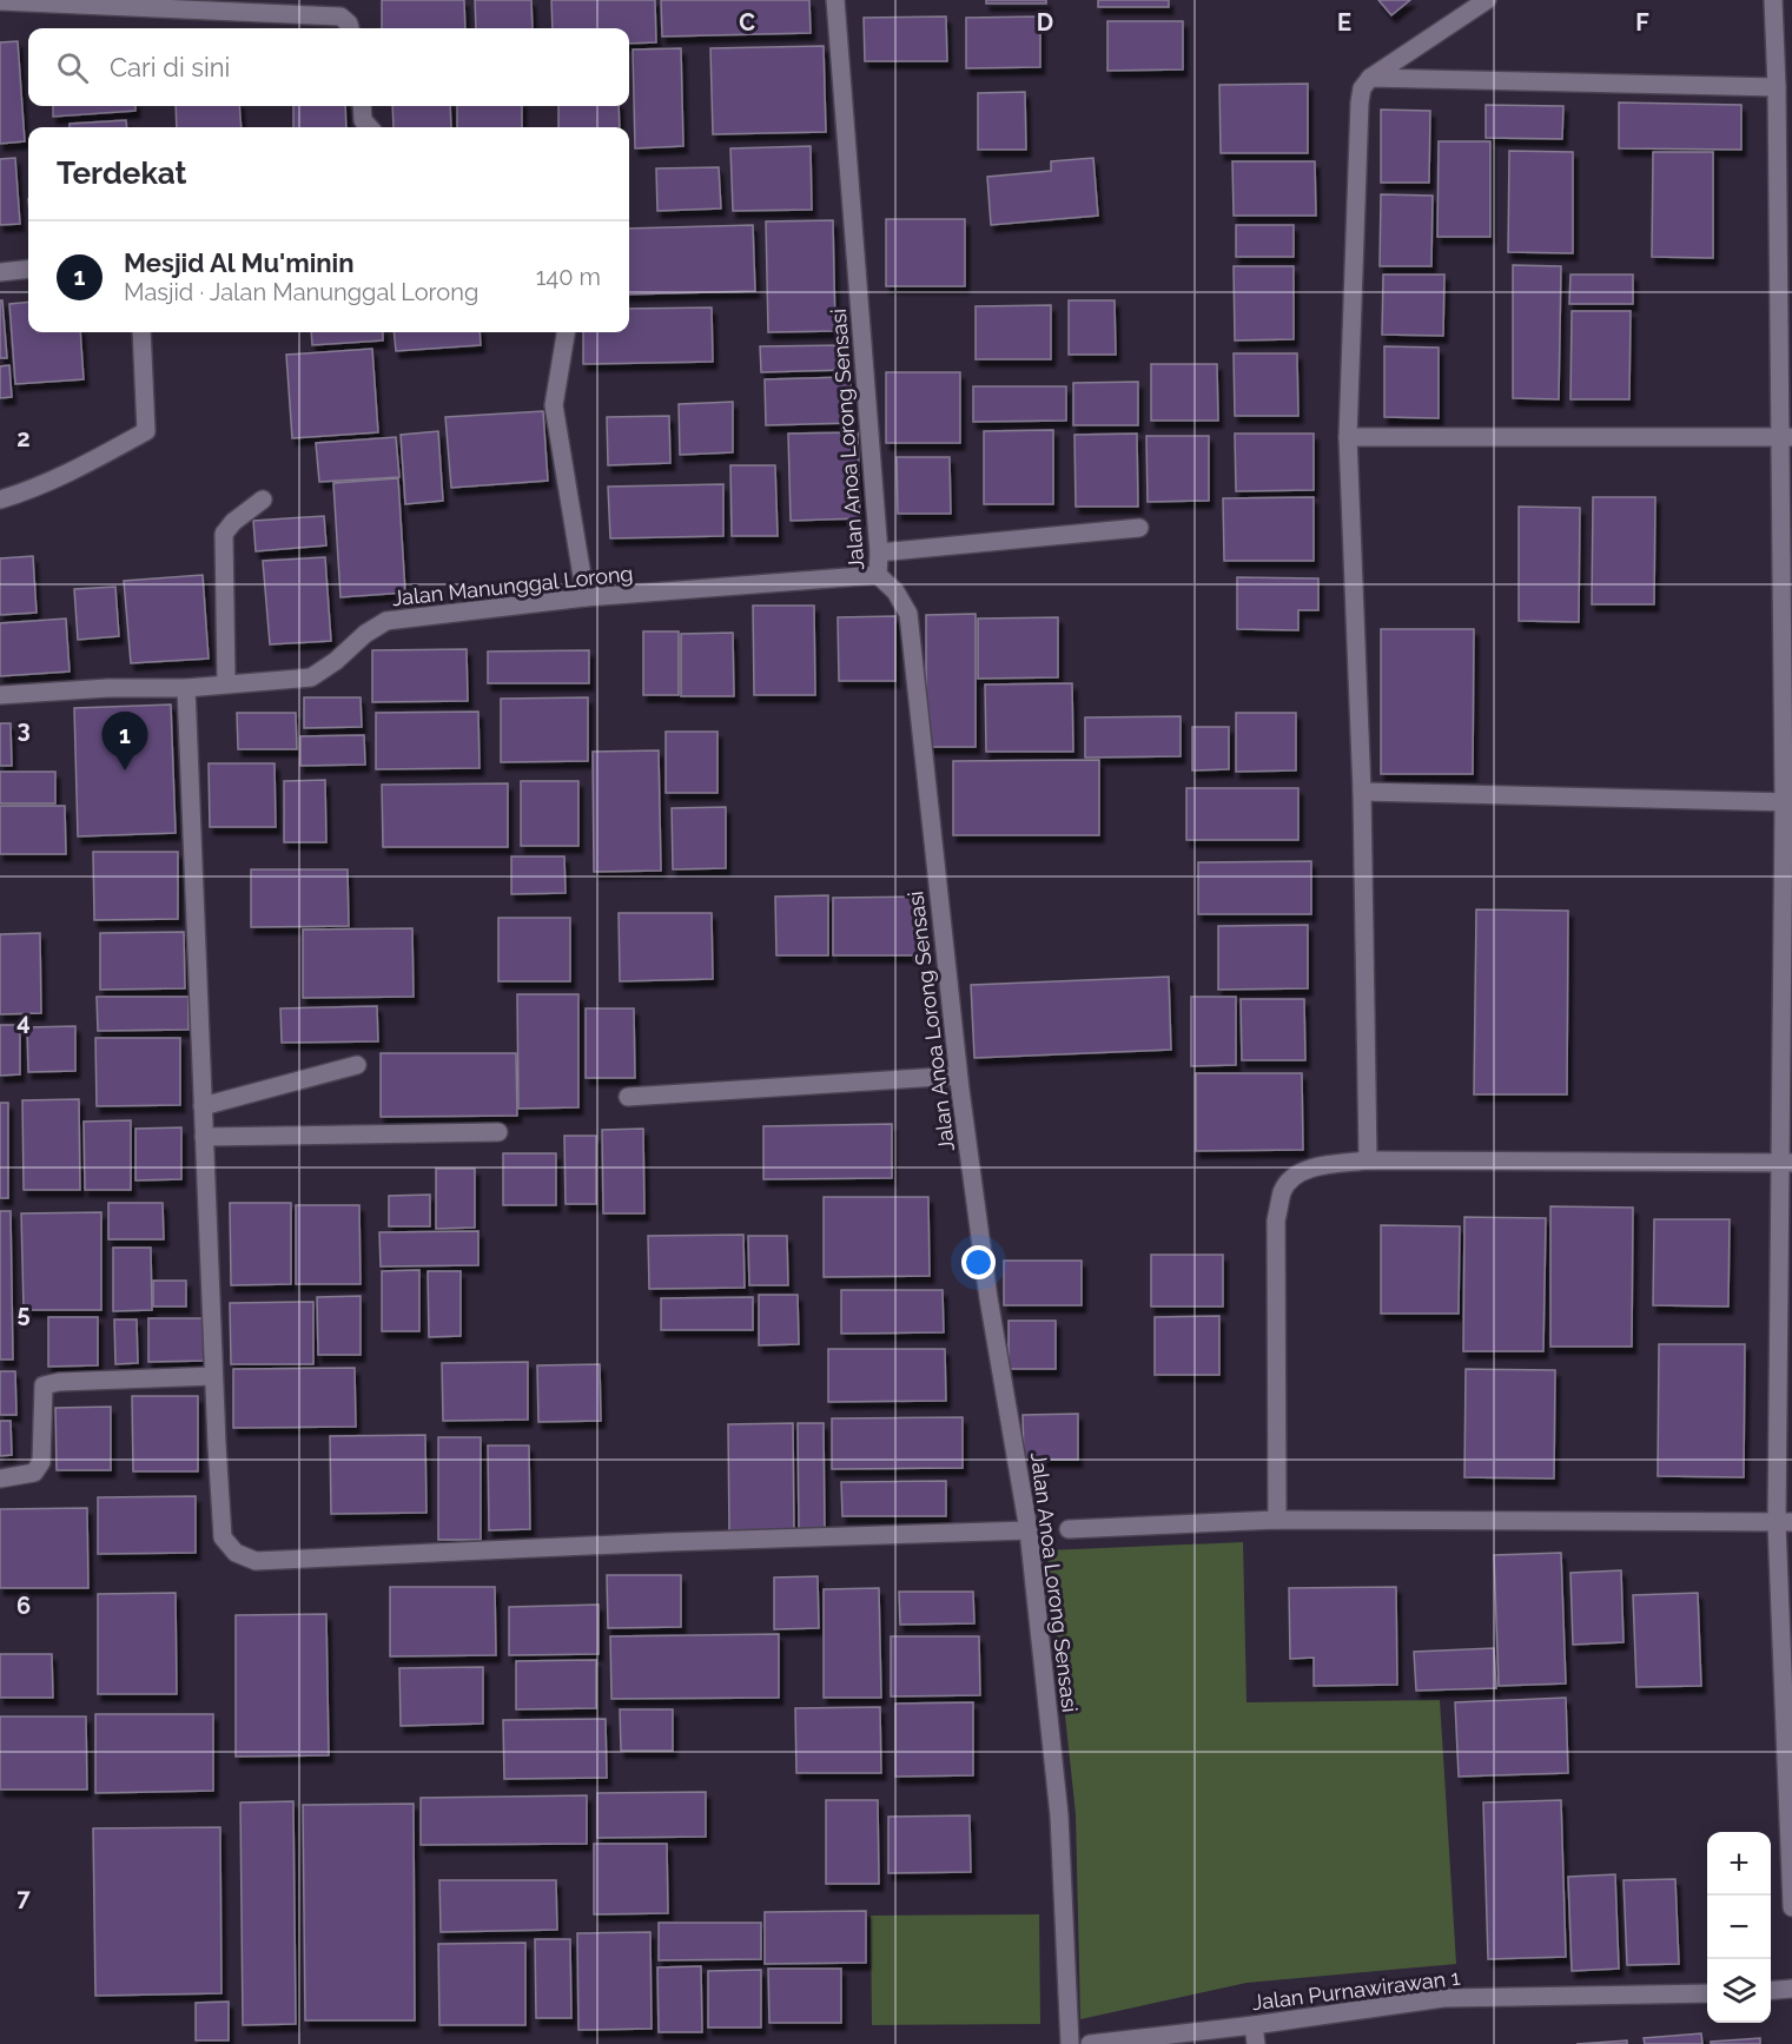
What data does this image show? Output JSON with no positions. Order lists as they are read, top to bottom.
{
  "streets": {
    "street": ["Jalan Anoa Lorong Sensasi", "Jalan Manunggal Lorong", "Jalan Purnawirawan 1"]
  },
  "crossings": [
    ["Jalan Anoa Lorong Sensasi", "Jalan Manunggal Lorong"]
  ],
  "page": {
    "search": "Cari di sini",
    "heading": "Terdekat",
    "list": [
      {
        "mark": "1",
        "name": "Mesjid Al Mu'minin",
        "note": "Masjid · Jalan Manunggal Lorong",
        "value": "140 m"
      }
    ],
    "pins": "1",
    "map_buttons": ["+", "−"]
  },
  "grid": {
    "columns": [
      "C",
      "D",
      "E",
      "F"
    ],
    "rows": [
      "2",
      "3",
      "4",
      "5",
      "6",
      "7"
    ]
  }
}
